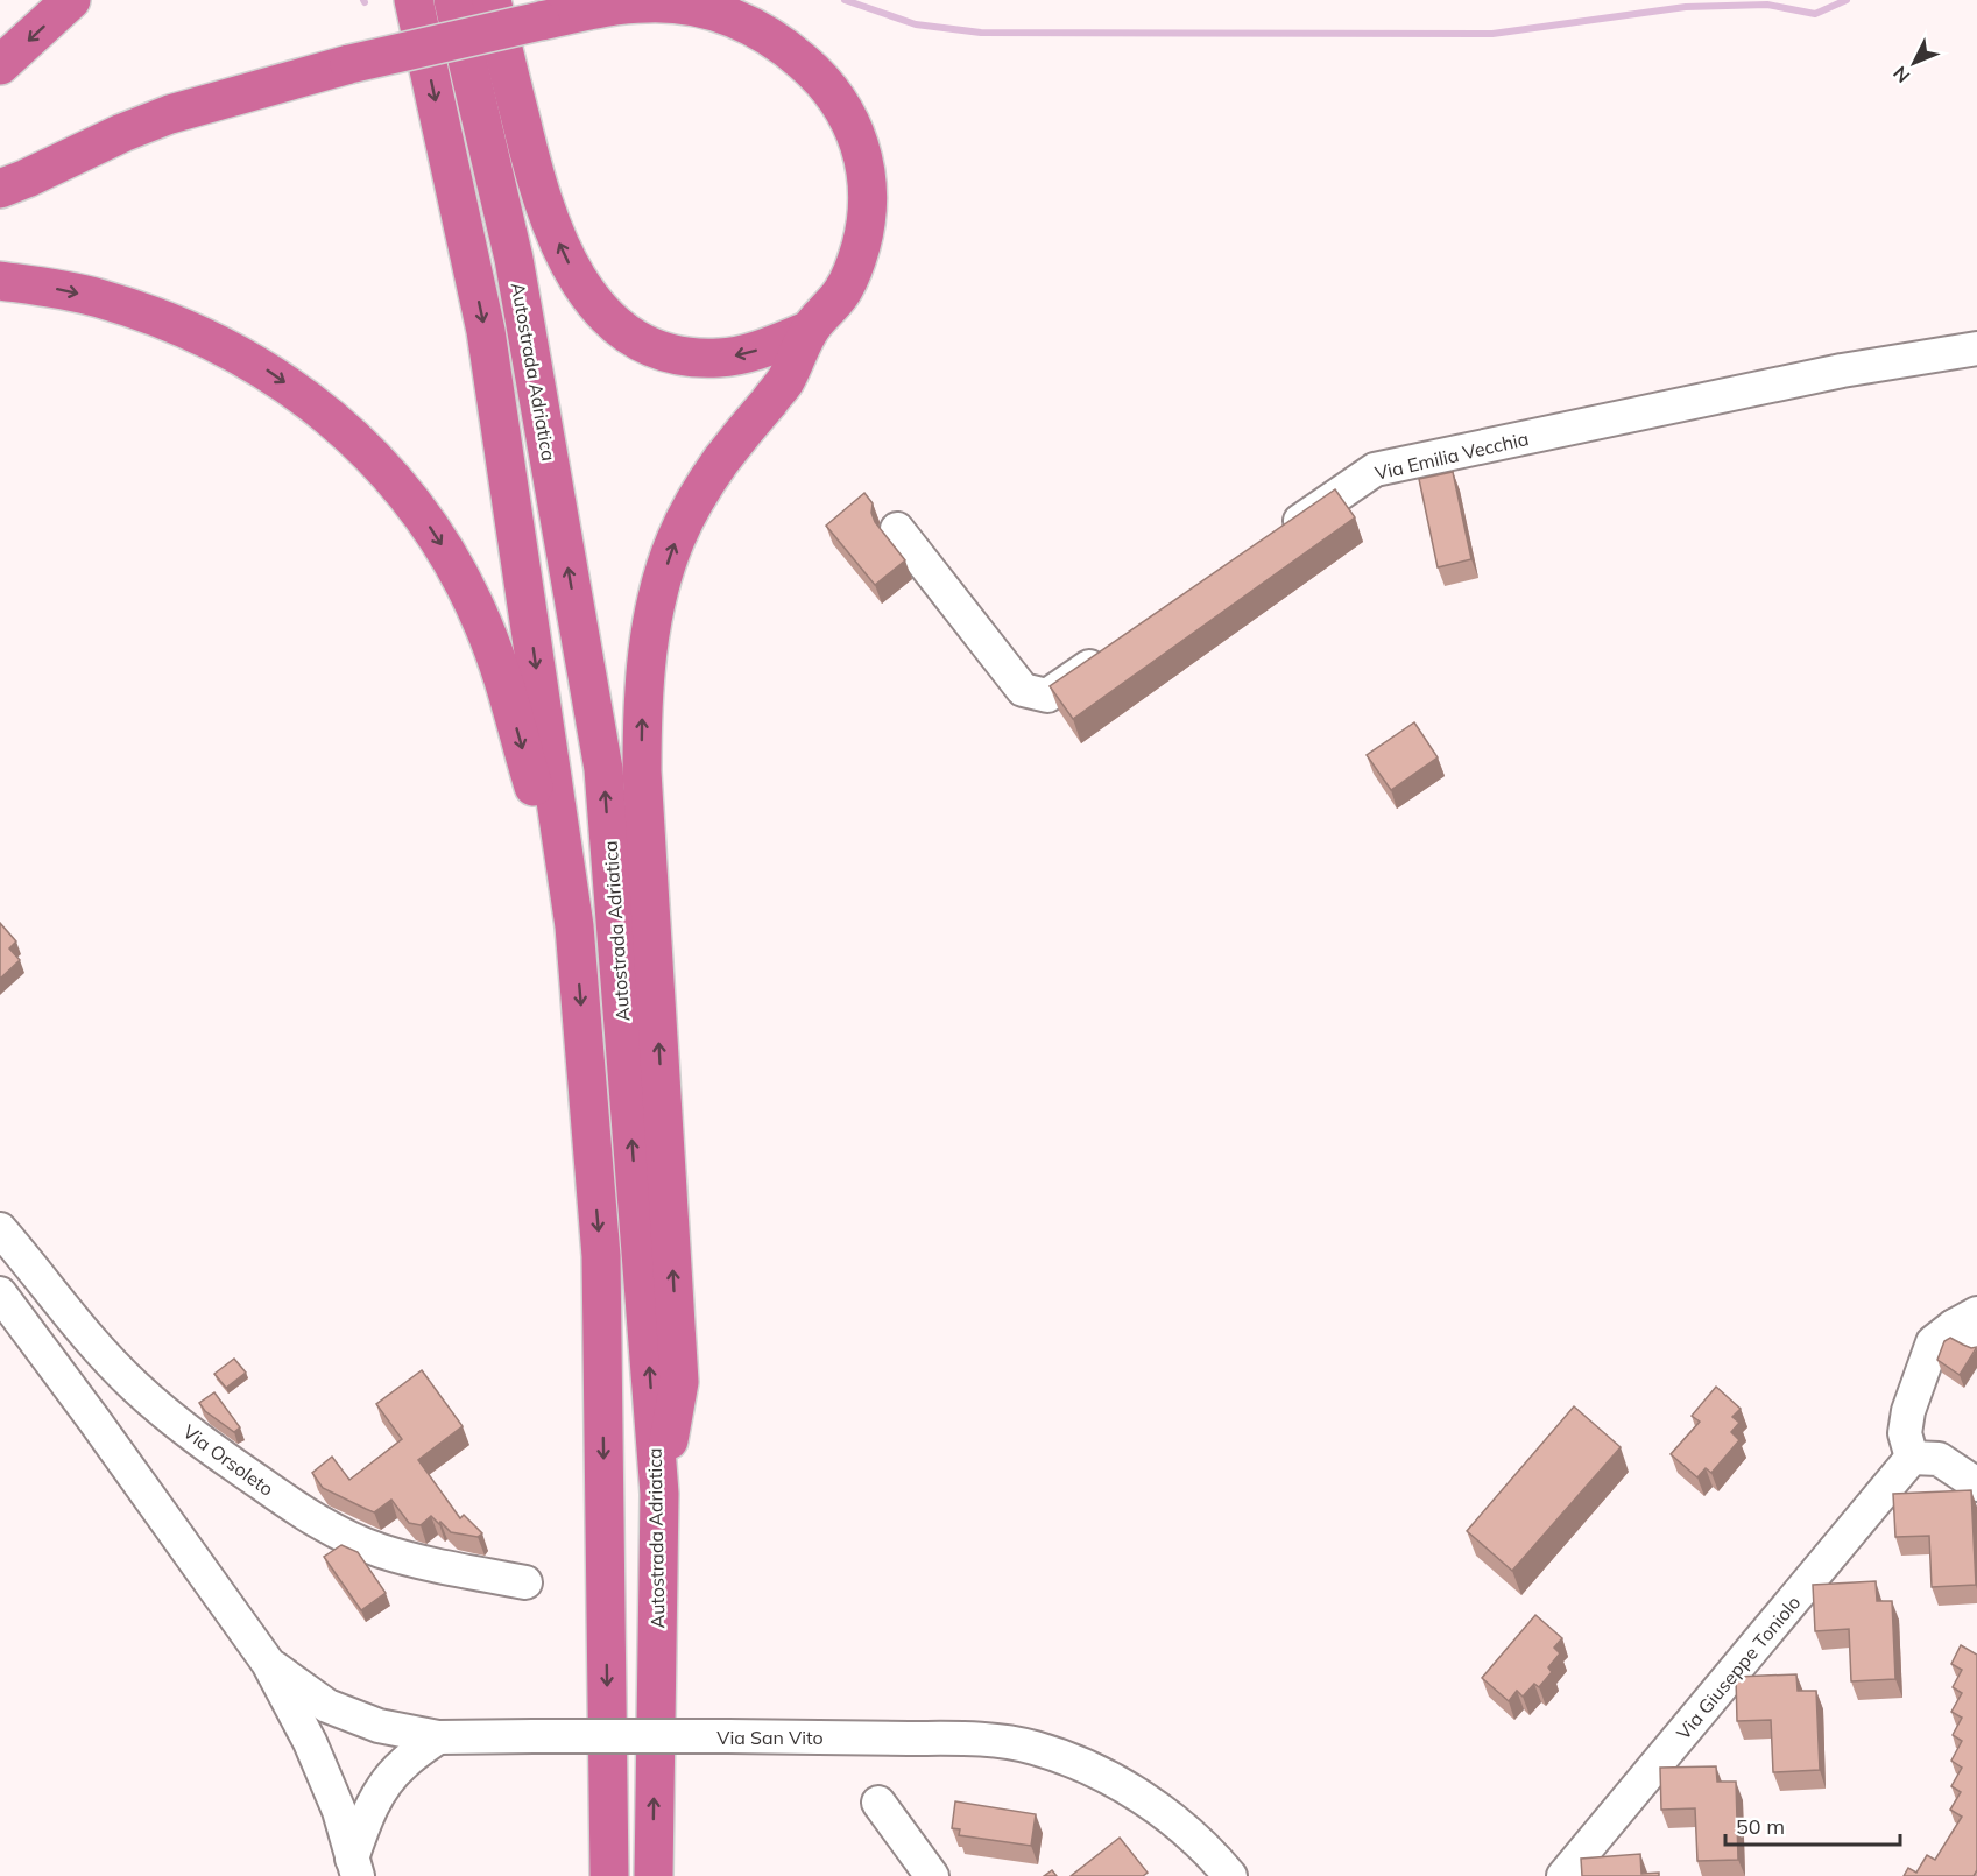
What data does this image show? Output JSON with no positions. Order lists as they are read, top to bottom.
{
  "streets": {
    "highway": ["Autostrada Adriatica"],
    "street": [
      "Via Emilia Vecchia",
      "Via Orsoleto",
      "Via Giuseppe Toniolo",
      "Via San Vito"
    ]
  },
  "scale_bar": "50 m",
  "north": "bottom left"
}
